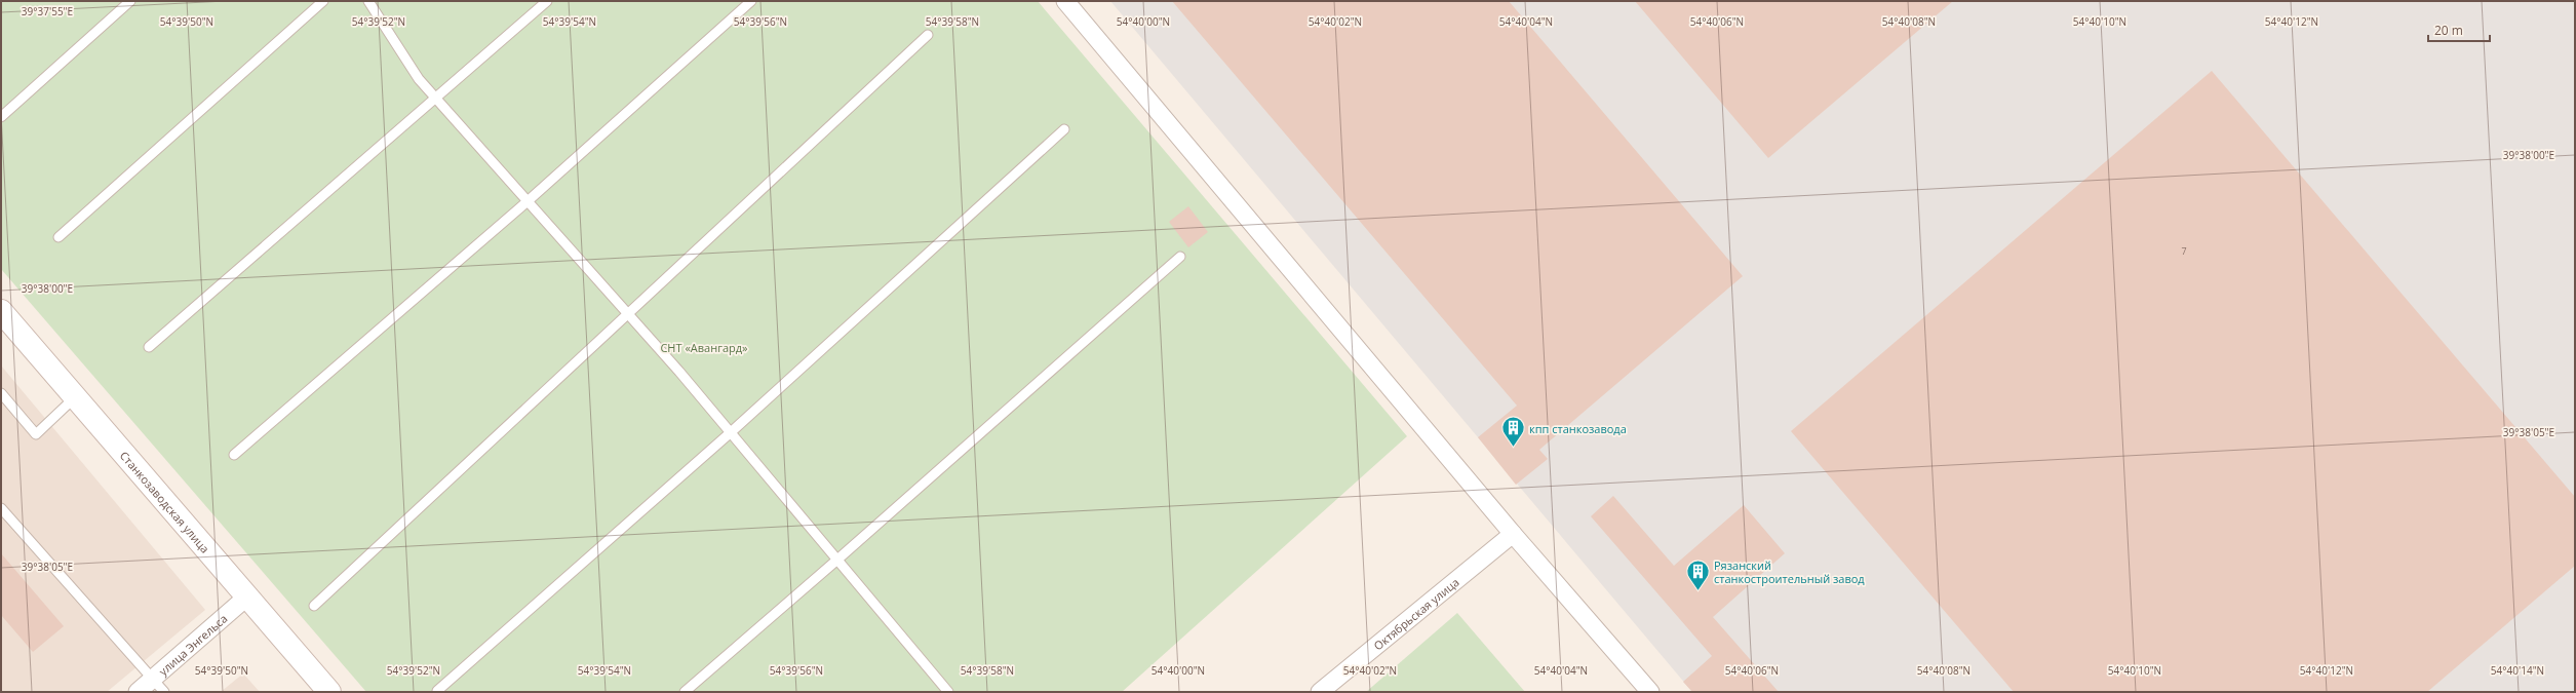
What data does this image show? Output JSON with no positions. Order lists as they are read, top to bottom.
{
  "streets": {
    "street": ["Станкозаводская улица", "Октябрьская улица", "улица Энгельса"]
  },
  "crossings": [
    ["Станкозаводская улица", "улица Энгельса"]
  ],
  "parks": ["СНТ «Авангард»"],
  "places": {
    "building": ["кпп станкозавода", "Рязанский станкостроительный завод"]
  },
  "house_numbers": ["7"],
  "scale_bar": "20 m",
  "coordinates": [
    "39°37'55\"E",
    "54°39'50\"N",
    "54°39'52\"N",
    "54°39'54\"N",
    "54°39'56\"N",
    "54°39'58\"N",
    "54°40'00\"N",
    "54°40'02\"N",
    "54°40'04\"N",
    "54°40'06\"N",
    "54°40'08\"N",
    "54°40'10\"N",
    "54°40'12\"N",
    "39°38'00\"E",
    "39°38'05\"E",
    "54°40'14\"N"
  ]
}
